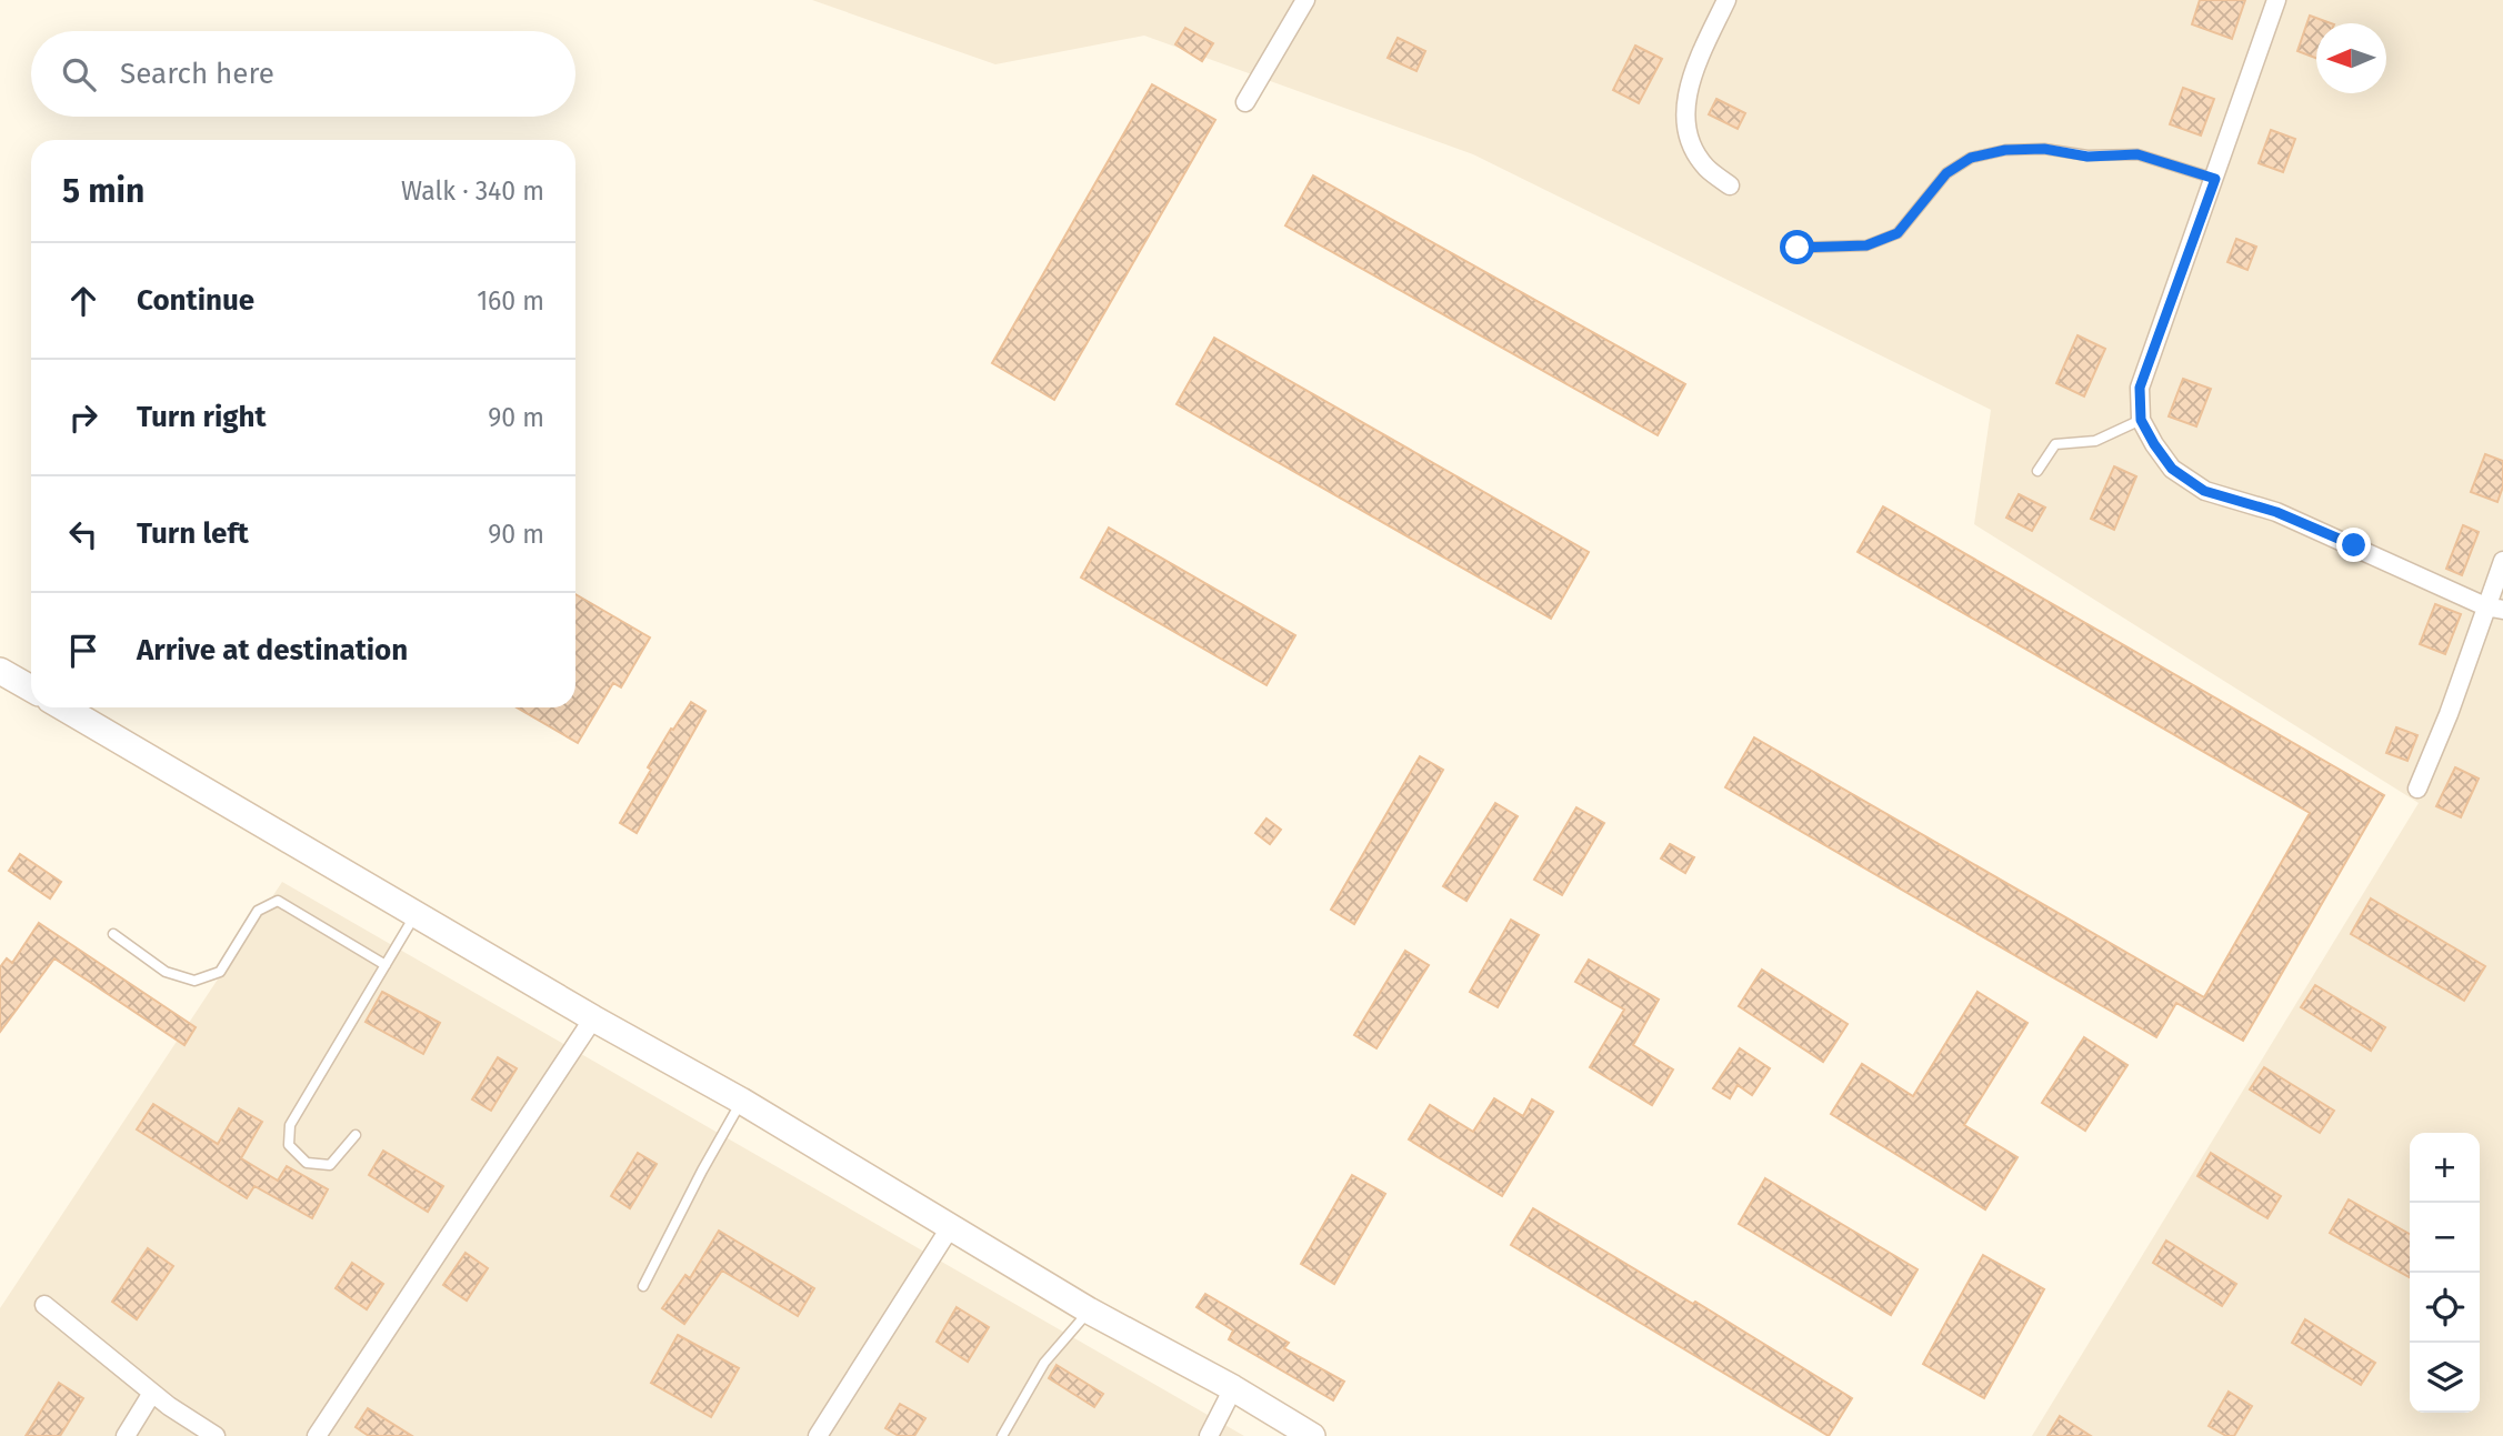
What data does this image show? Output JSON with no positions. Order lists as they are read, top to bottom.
{
  "north": "left",
  "page": {
    "search": "Search here",
    "heading": ["5 min", "Walk · 340 m"],
    "list": [
      ["Continue", "160 m"],
      ["Turn right", "90 m"],
      ["Turn left", "90 m"],
      "Arrive at destination"
    ],
    "map_buttons": ["+", "−"]
  }
}
